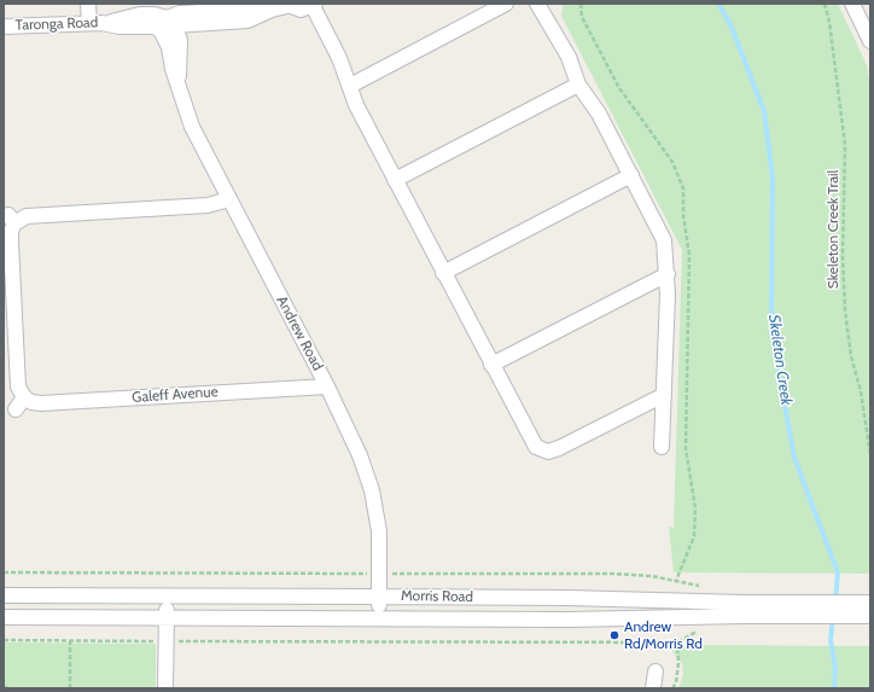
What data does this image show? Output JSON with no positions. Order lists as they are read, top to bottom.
{
  "streets": {
    "street": [
      "Taronga Road",
      "Andrew Road",
      "Galeff Avenue",
      "Morris Road"
    ],
    "path": ["Skeleton Creek Trail"]
  },
  "crossings": [
    ["Taronga Road", "Andrew Road"],
    ["Andrew Road", "Galeff Avenue"],
    ["Andrew Road", "Morris Road"]
  ],
  "water": ["Skeleton Creek"],
  "places": ["Andrew Rd/Morris Rd"]
}
